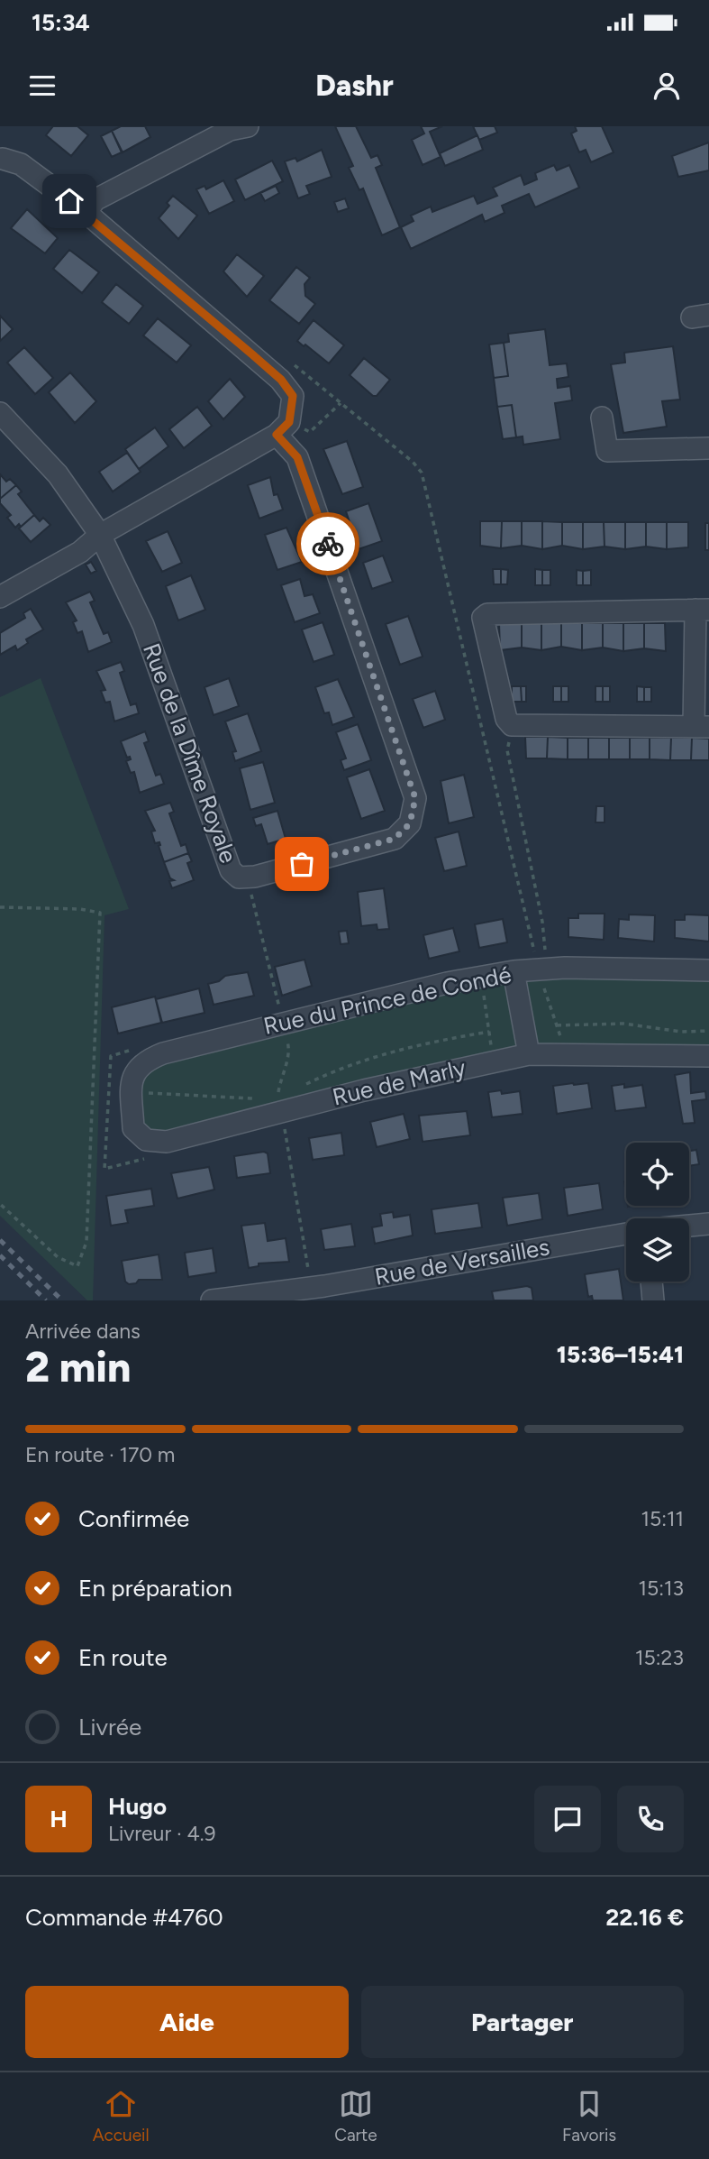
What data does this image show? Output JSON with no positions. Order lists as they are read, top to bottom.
{
  "streets": {
    "street": [
      "Rue de la Dîme Royale",
      "Rue du Prince de Condé",
      "Rue de Marly",
      "Rue de Versailles"
    ]
  },
  "crossings": [
    ["Rue du Prince de Condé", "Rue de Marly"]
  ],
  "page": {
    "status": "15:34",
    "header": "Dashr",
    "heading": ["2 min", "Arrivée dans", "15:36–15:41"],
    "panel": [
      "Hugo",
      "Livreur · 4.9",
      "Commande #4760",
      "22.16 €"
    ],
    "bar": "En route · 170 m",
    "list": [
      ["Confirmée", "15:11"],
      ["En préparation", "15:13"],
      ["En route", "15:23"],
      "Livrée"
    ],
    "round": "H",
    "buttons": ["Aide", "Partager"],
    "tabs": ["Accueil", "Carte", "Favoris"]
  }
}
